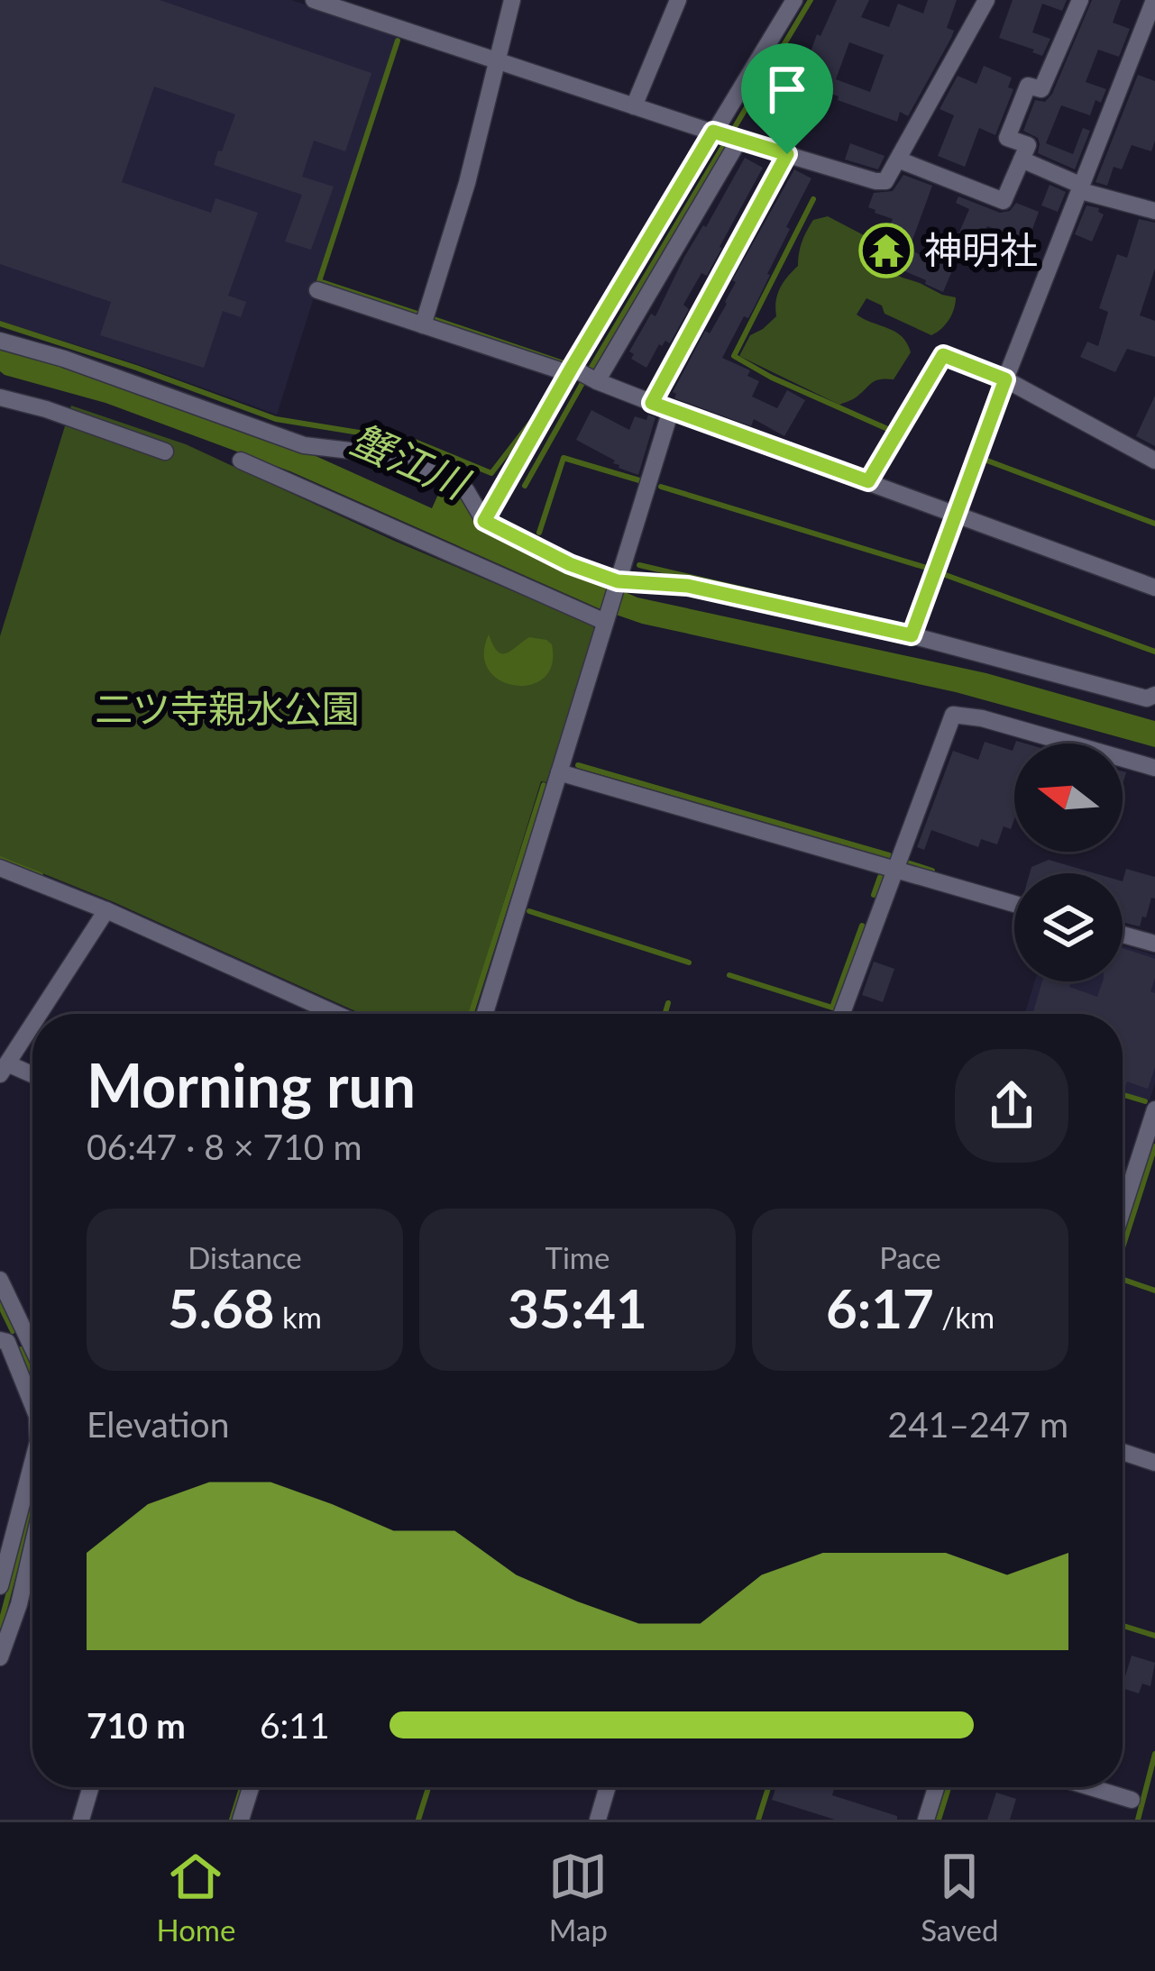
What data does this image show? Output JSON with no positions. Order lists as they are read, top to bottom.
{
  "water": ["蟹江川"],
  "parks": ["二ツ寺親水公園"],
  "places": {
    "temple": ["神明社"]
  },
  "north": "left",
  "page": {
    "heading": ["Morning run", "06:47 · 8 × 710 m"],
    "stats": [
      ["Distance", "5.68 km"],
      ["Time", "35:41"],
      ["Pace", "6:17 /km"]
    ],
    "chart": ["Elevation", "241–247 m"],
    "list": [
      {
        "name": "710 m",
        "note": "6:11"
      }
    ],
    "tabs": ["Home", "Map", "Saved"]
  }
}
